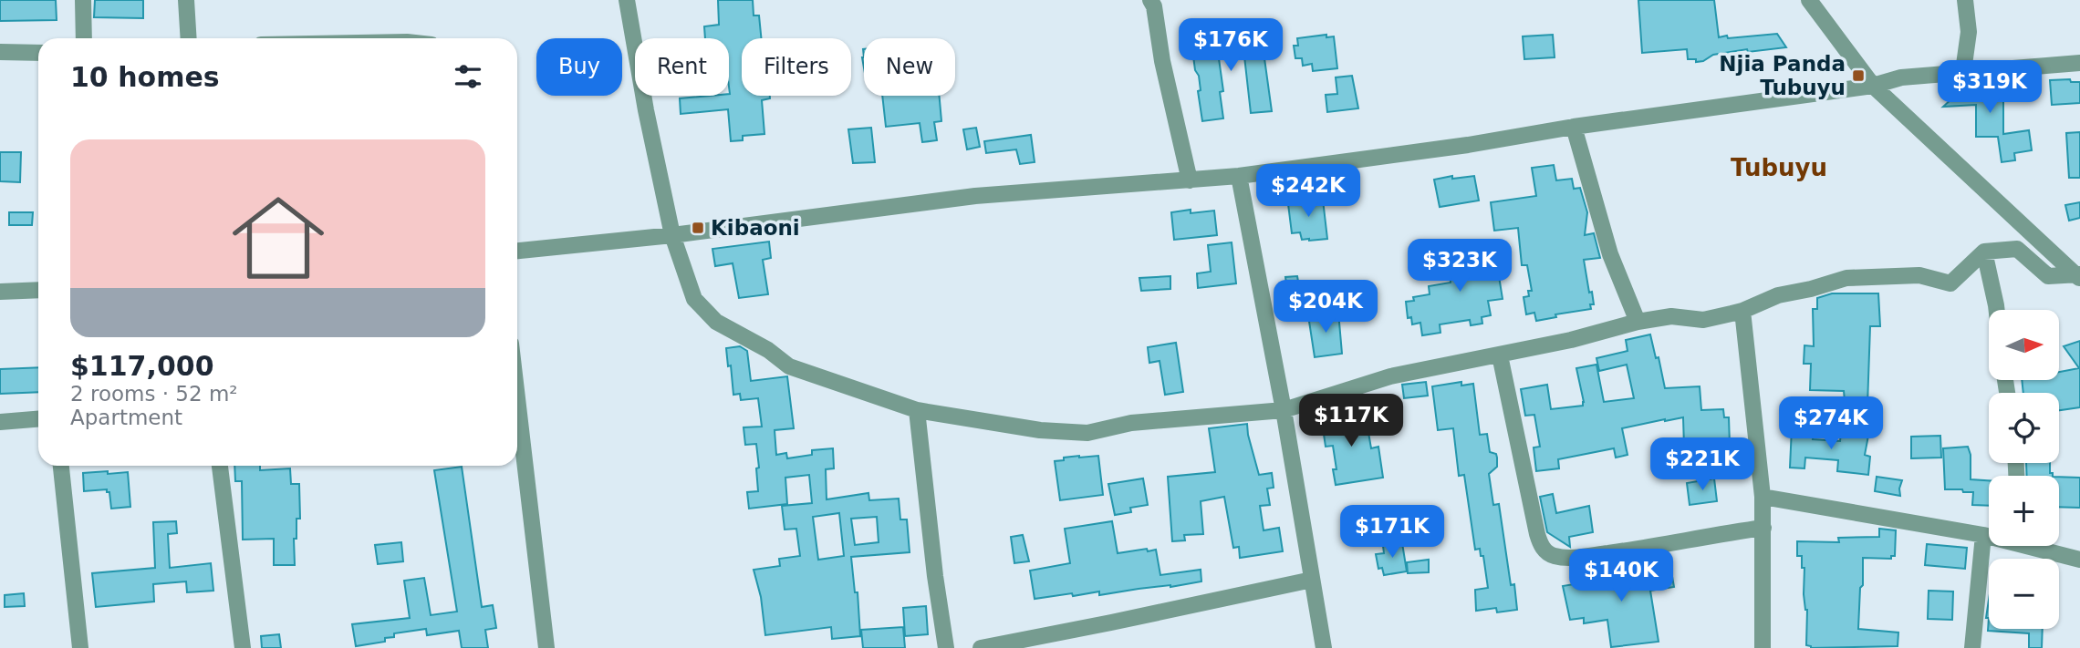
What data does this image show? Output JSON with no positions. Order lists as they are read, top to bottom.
{
  "districts": ["Tubuyu"],
  "places": {
    "transit": ["Njia Panda Tubuyu", "Kibaoni"]
  },
  "north": "right",
  "page": {
    "price": [
      "$176K",
      "$319K",
      "$242K",
      "$323K",
      "$204K",
      "$117K",
      "$274K",
      "$221K",
      "$171K",
      "$140K"
    ],
    "chip": [
      "Buy",
      "Rent",
      "Filters",
      "New"
    ],
    "heading": "10 homes",
    "list": [
      {
        "name": "$117,000",
        "note": "2 rooms · 52 m² · Apartment"
      }
    ],
    "map_buttons": ["+", "−"]
  }
}
